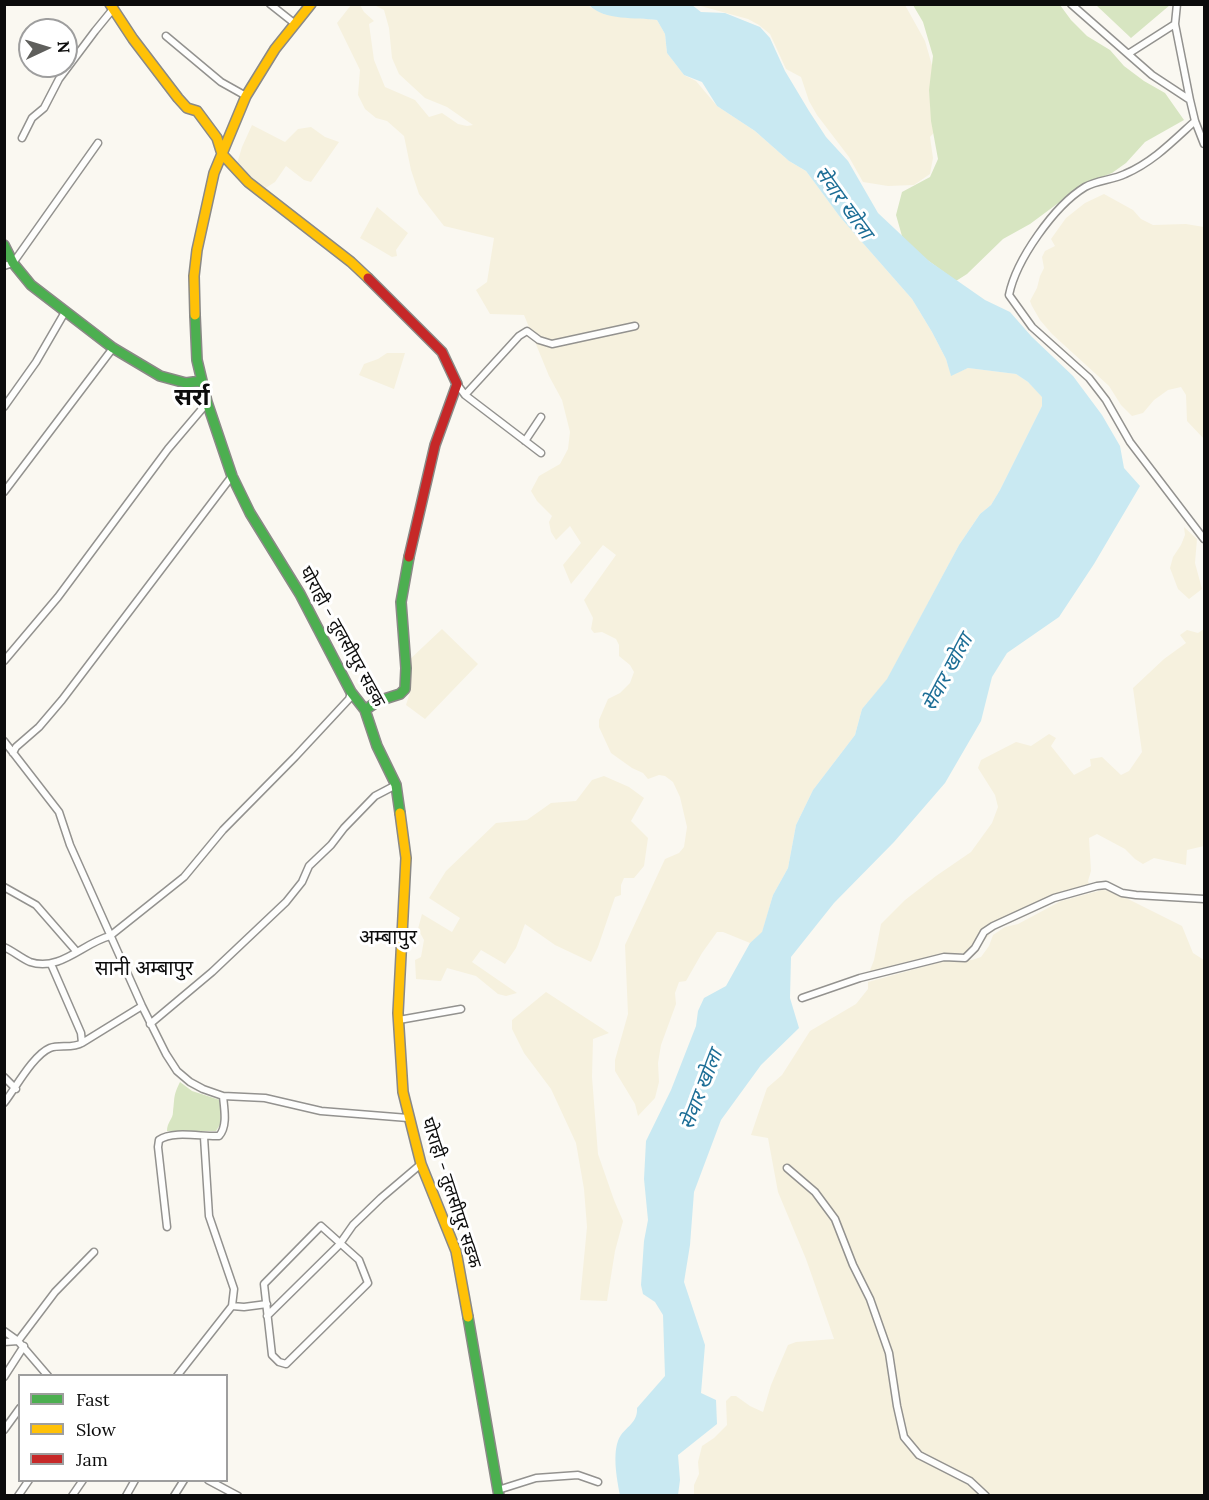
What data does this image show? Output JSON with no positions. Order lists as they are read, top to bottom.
{
  "streets": {
    "main road": ["घोराही - तुलसीपुर सडक"]
  },
  "districts": ["सर्रा", "अम्बापुर", "सानी अम्बापुर"],
  "water": ["सेवार खोला"],
  "legend": ["Fast", "Slow", "Jam"],
  "north": "right"
}
